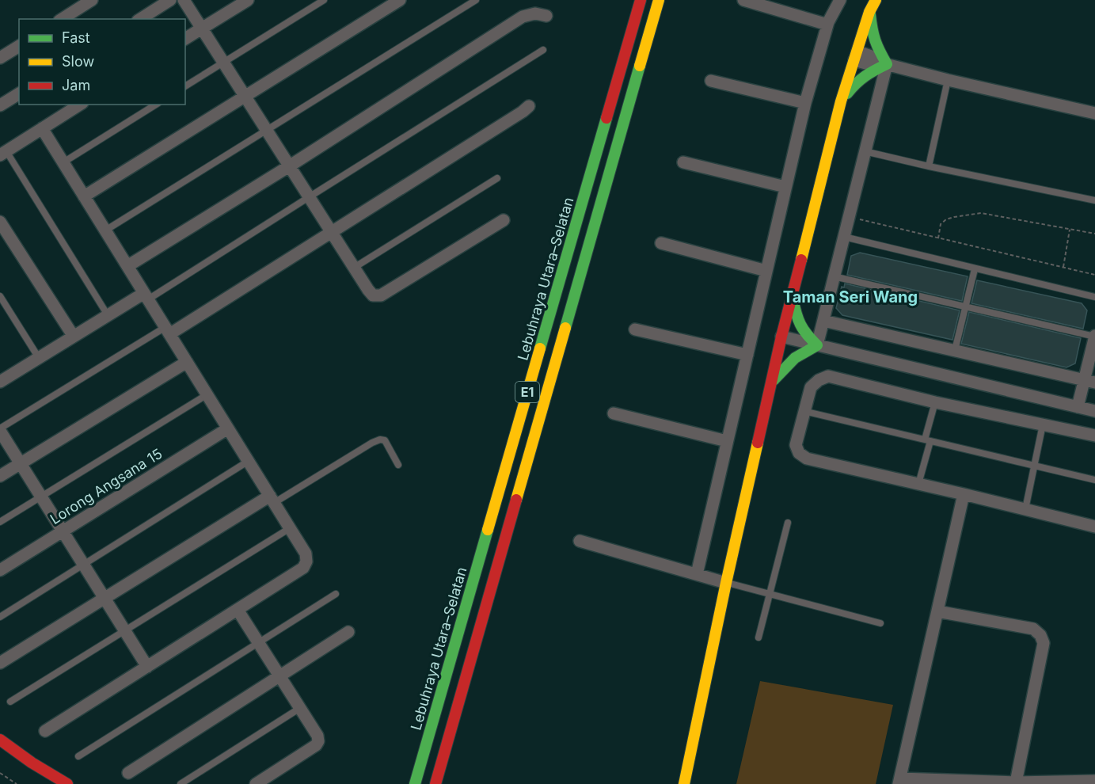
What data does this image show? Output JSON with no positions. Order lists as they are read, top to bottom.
{
  "streets": {
    "main road": ["Lebuhraya Utara–Selatan", "E1"],
    "street": ["Lorong Angsana 15"]
  },
  "districts": ["Taman Seri Wang"],
  "legend": ["Fast", "Slow", "Jam"]
}
